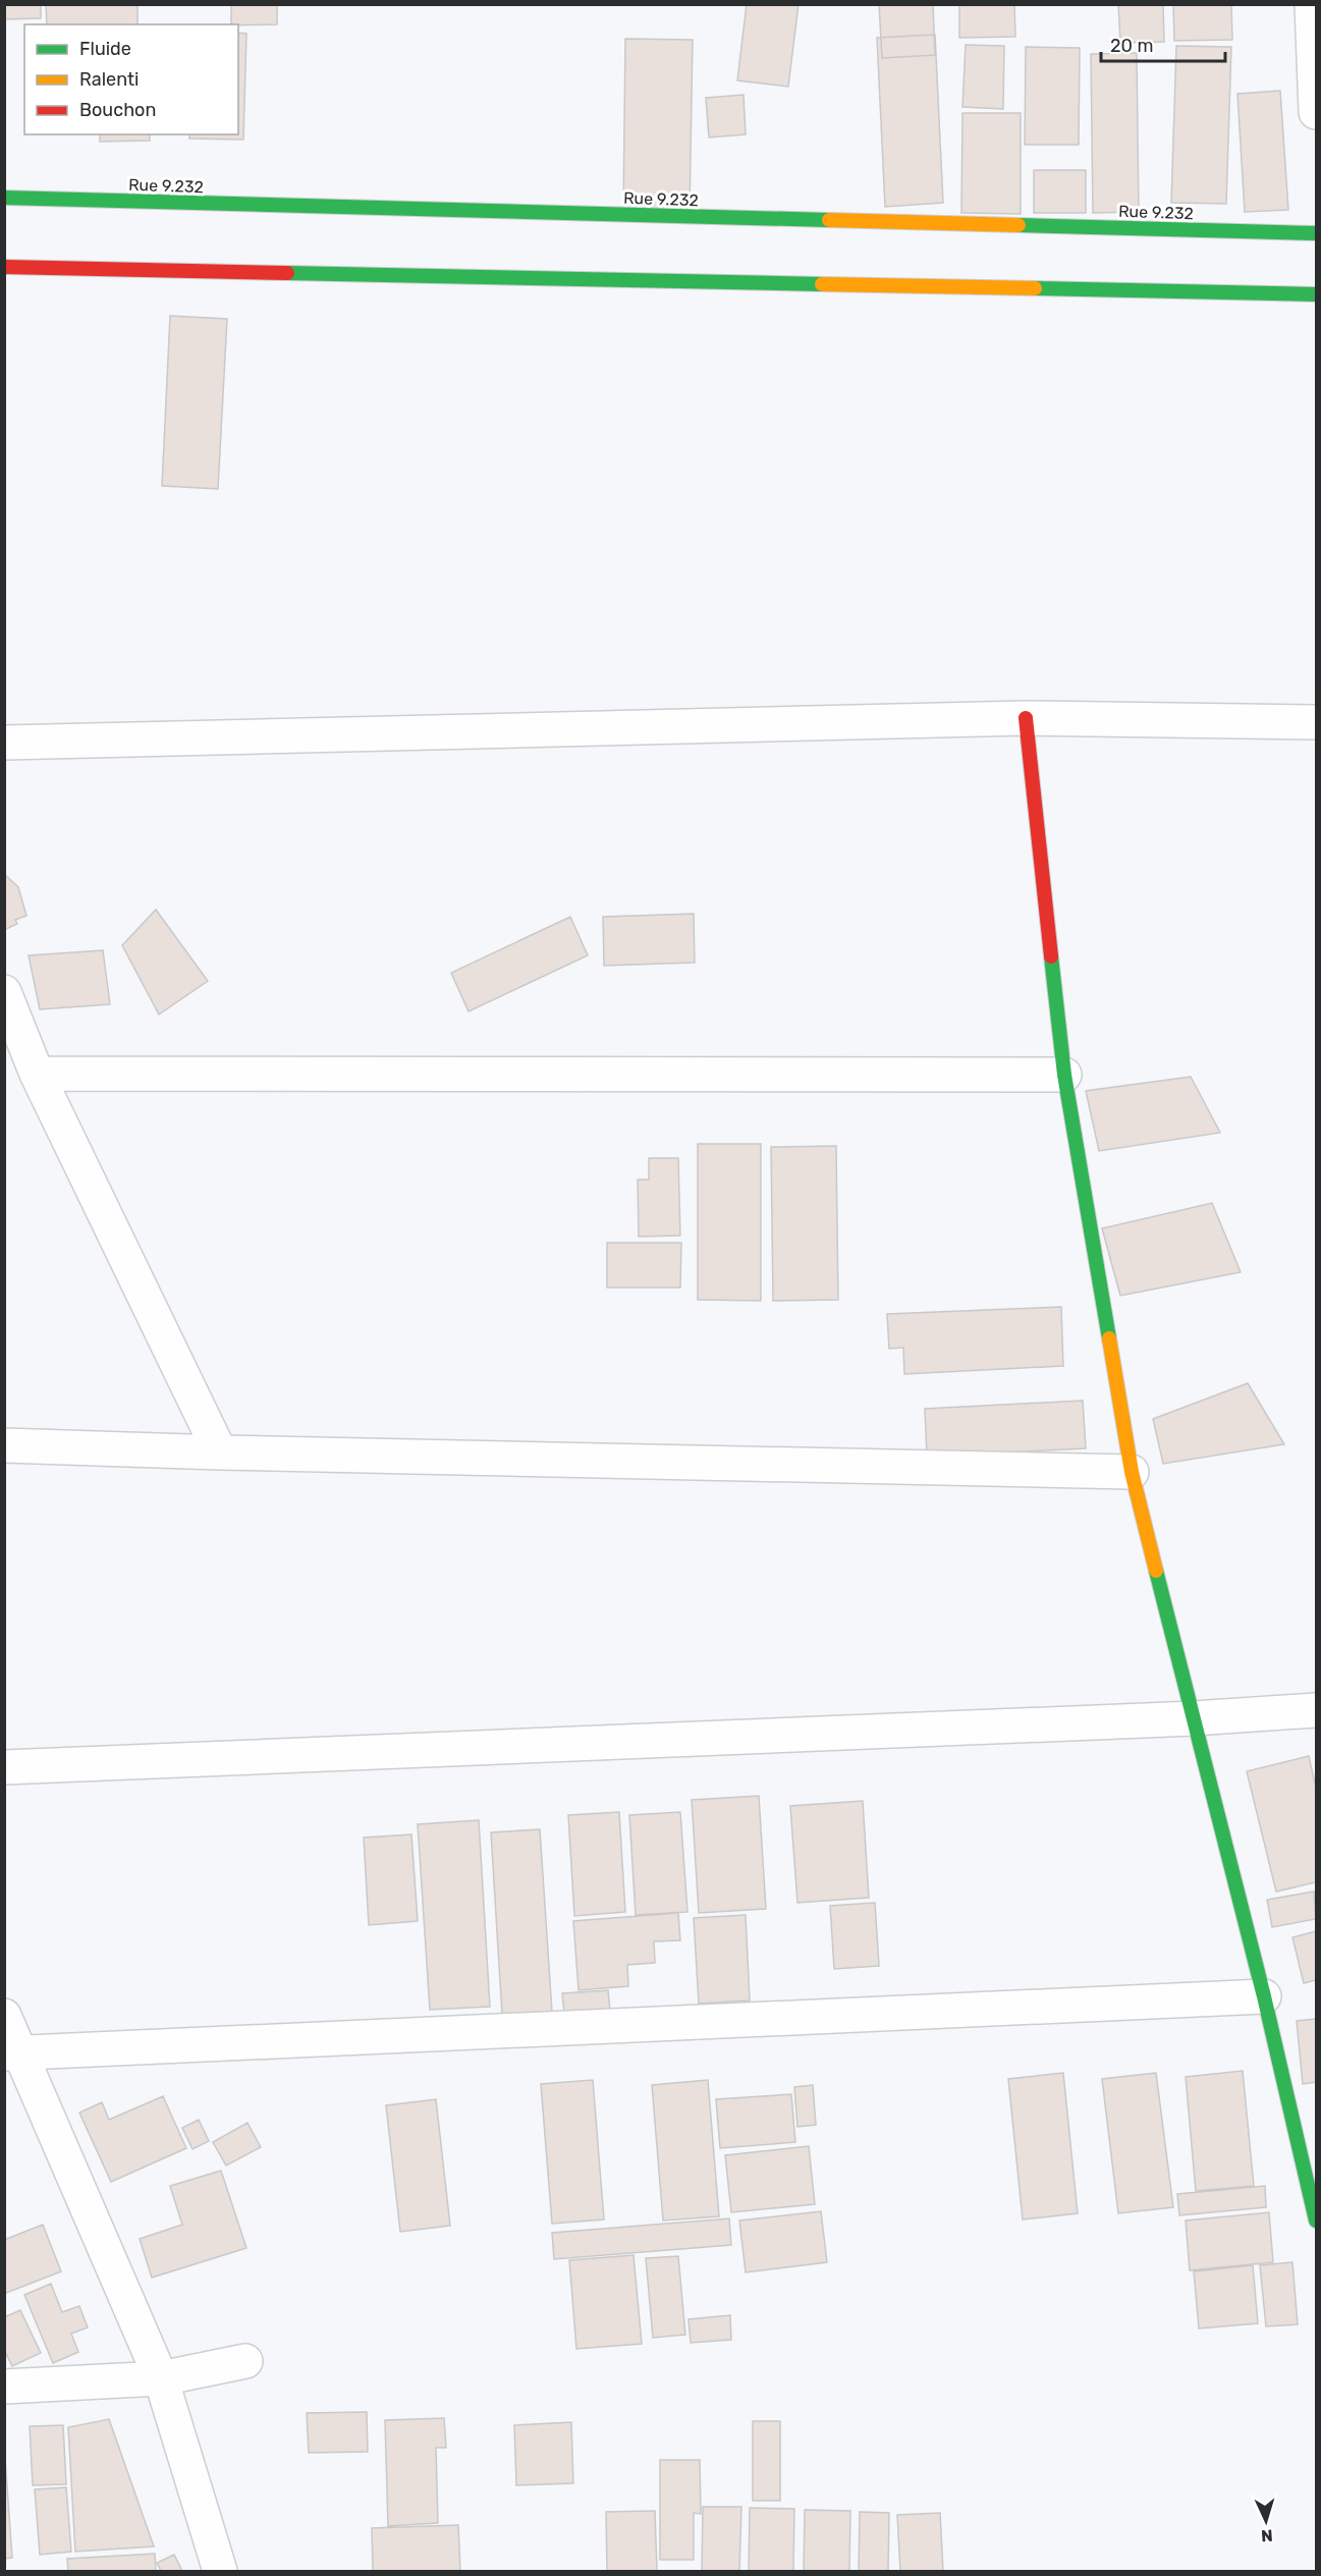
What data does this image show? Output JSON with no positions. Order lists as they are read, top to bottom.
{
  "streets": {
    "street": ["Rue 9.232"]
  },
  "legend": ["Fluide", "Ralenti", "Bouchon"],
  "scale_bar": "20 m",
  "north": "bottom"
}
